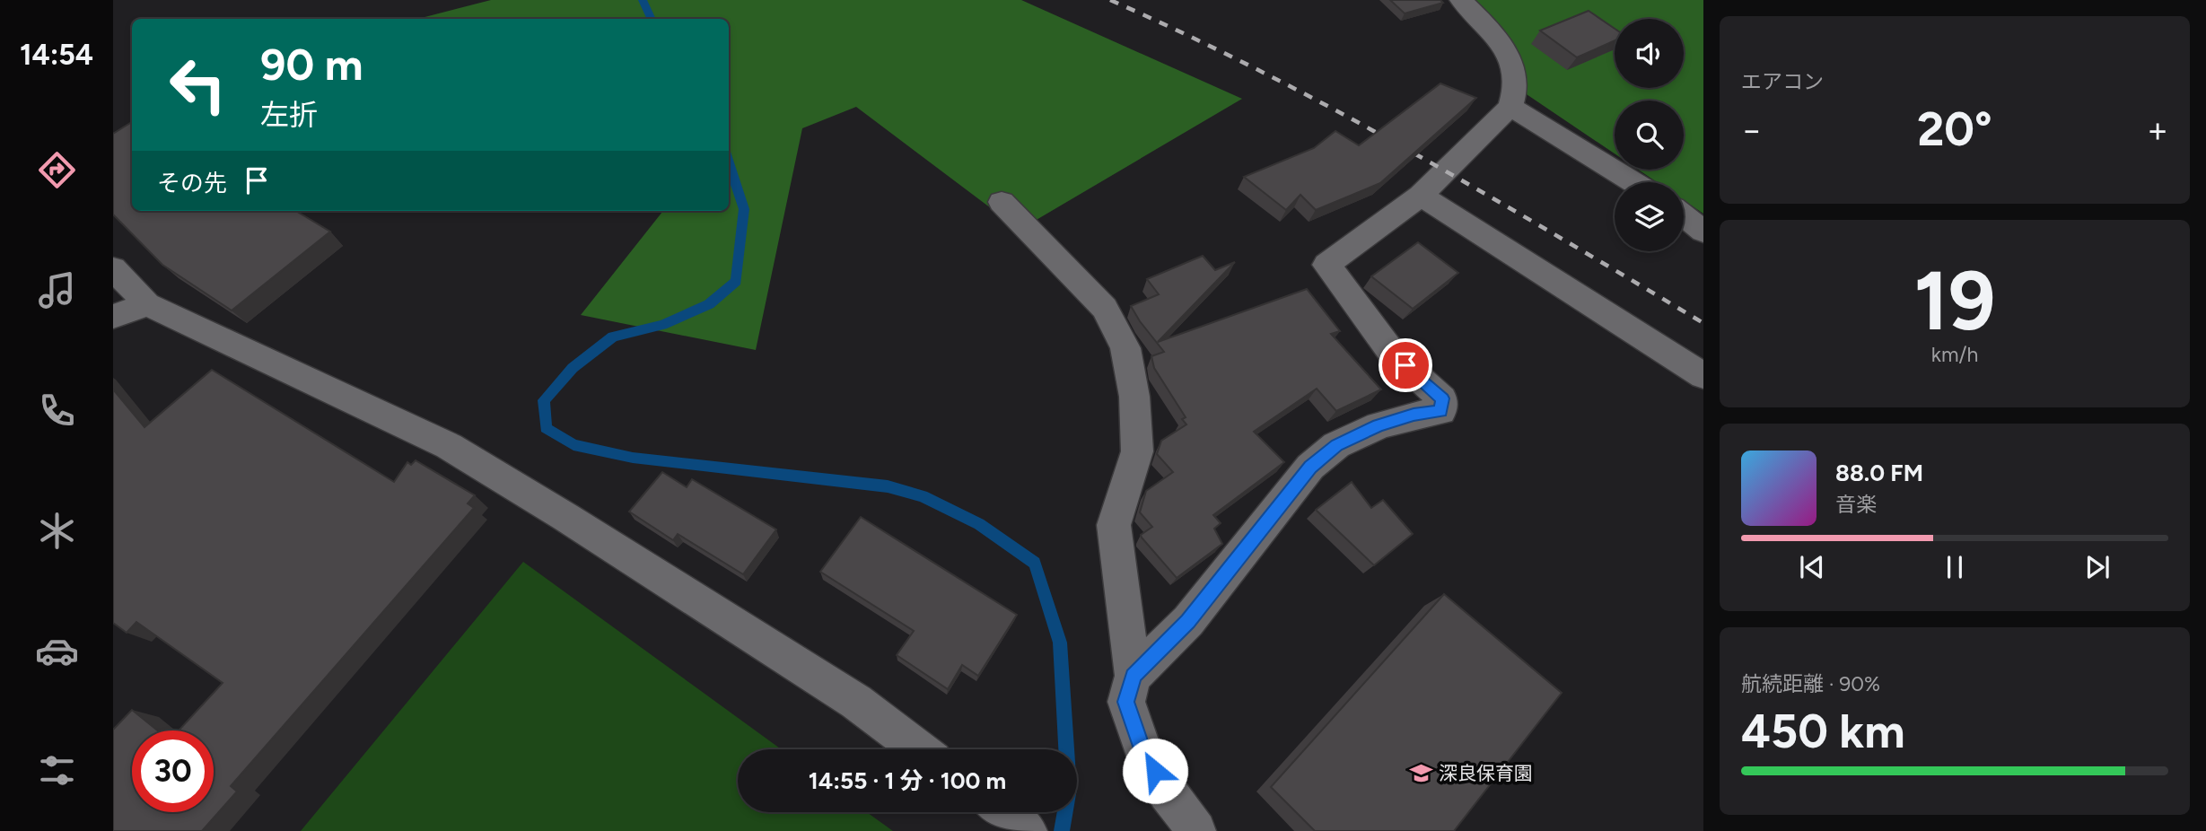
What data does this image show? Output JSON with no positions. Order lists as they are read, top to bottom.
{
  "places": {
    "school or university": ["深良保育園"]
  },
  "page": {
    "tabs": "14:54",
    "tile": [
      "エアコン",
      ["19", "km/h"],
      ["航続距離 · 90%", "450 km"]
    ],
    "turn": ["90 m", "左折"],
    "heat": ["−", "20°", "+"],
    "then": "その先",
    "song": ["88.0 FM", "音楽"],
    "limit": "30",
    "trip": "14:55 · 1 分 · 100 m"
  }
}
